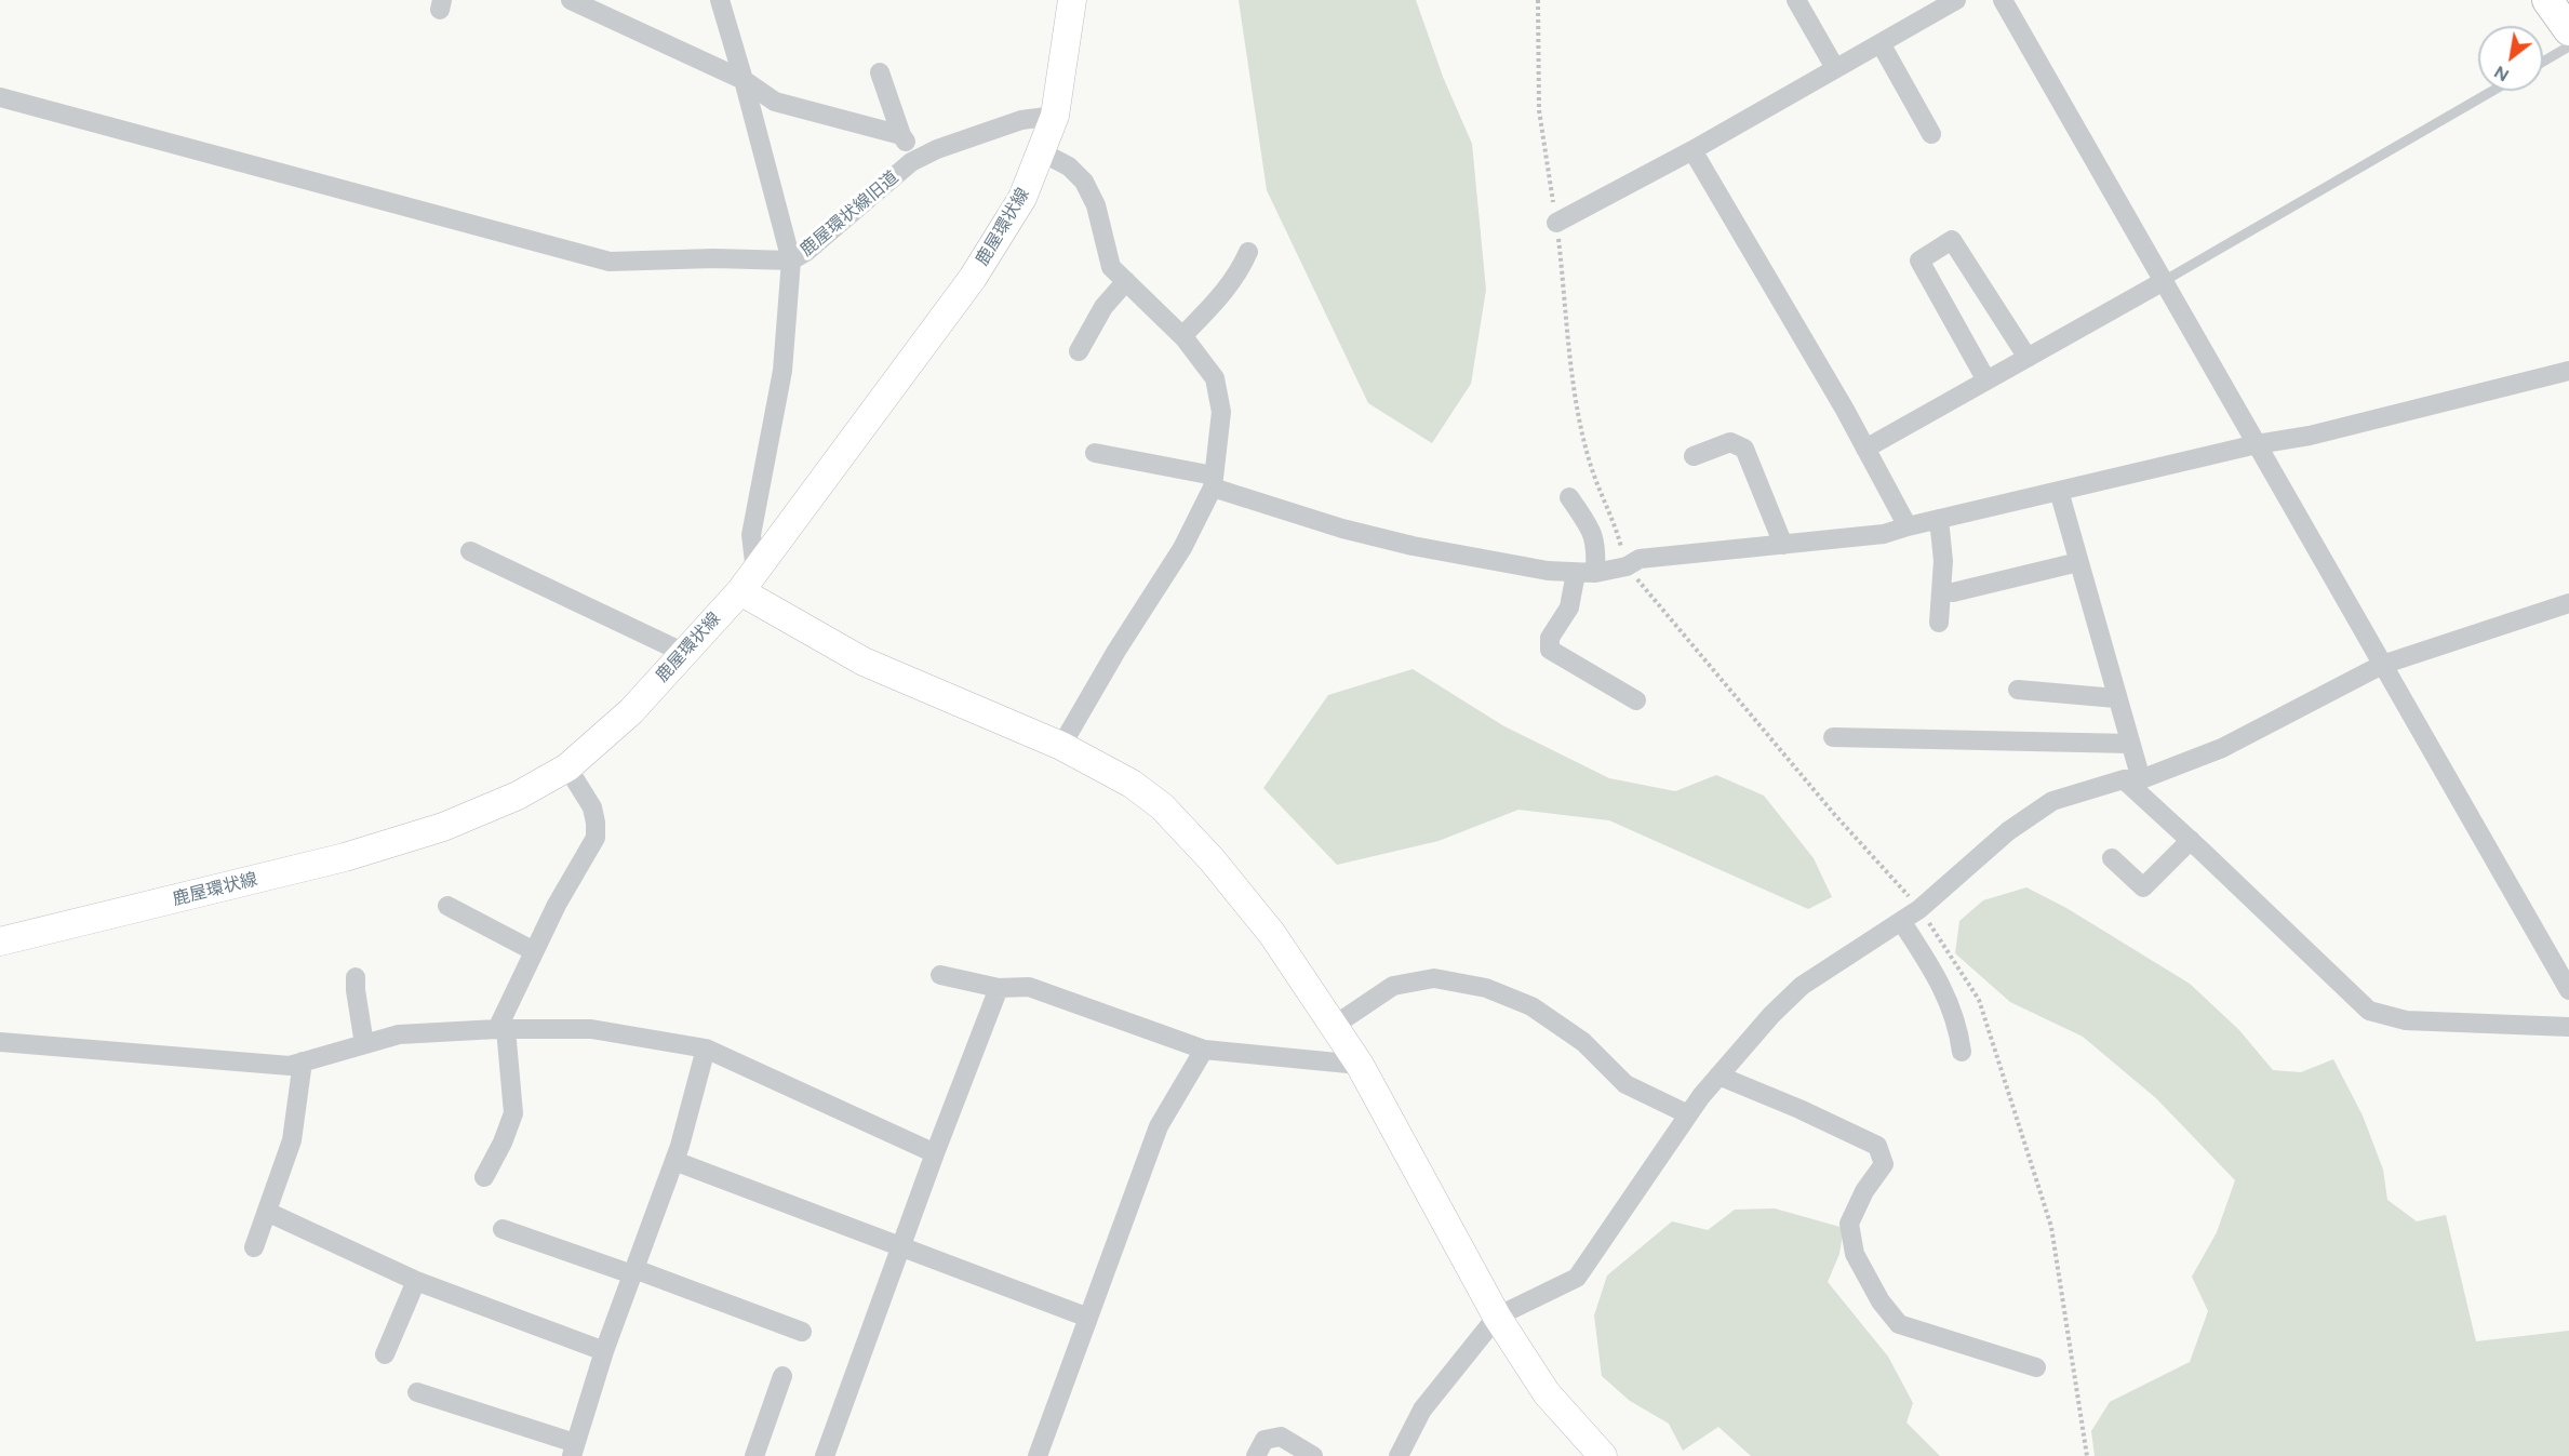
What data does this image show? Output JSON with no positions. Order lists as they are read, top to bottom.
{
  "streets": {
    "main road": ["鹿屋環状線"],
    "street": ["鹿屋環状線旧道"]
  },
  "crossings": [
    ["鹿屋環状線旧道", "鹿屋環状線"]
  ],
  "north": "bottom left"
}
